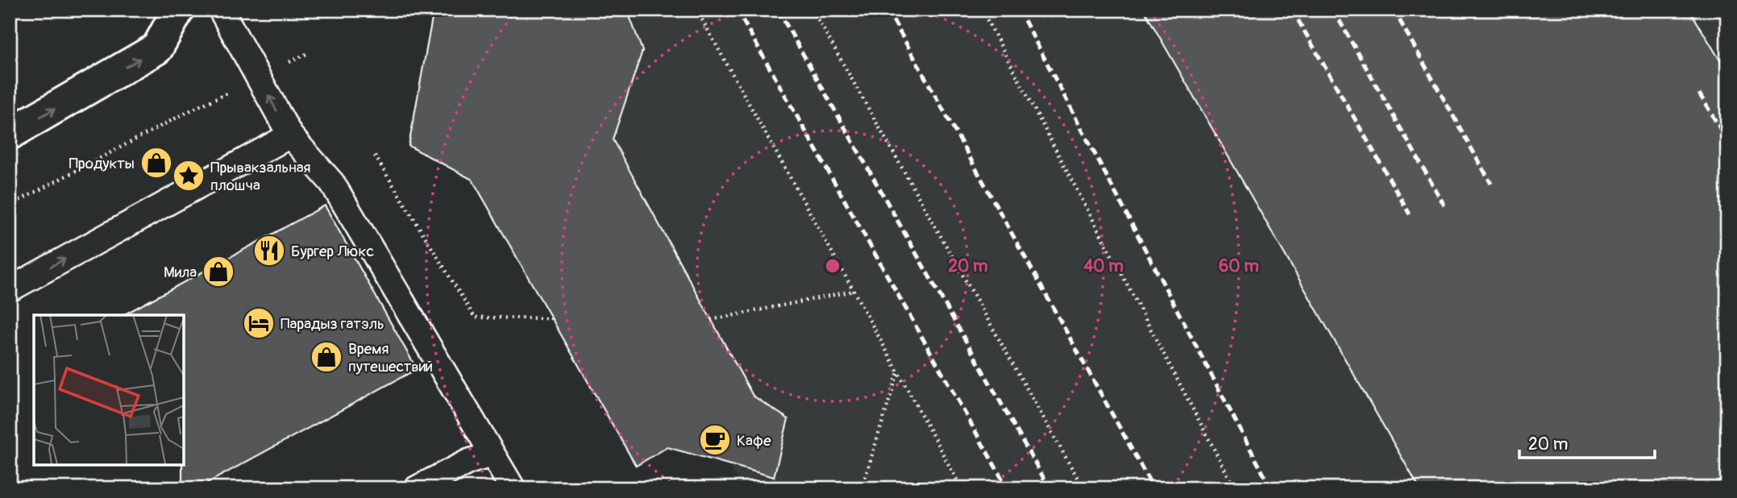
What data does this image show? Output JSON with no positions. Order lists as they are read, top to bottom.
{
  "places": {
    "shop": ["Продукты", "Мила", "Время путешествий"],
    "place": ["Прывакзальная плошча"],
    "restaurant": ["Бургер Люкс"],
    "hotel": ["Парадыз гатэль"],
    "cafe": ["Кафе"]
  },
  "scale_bar": "20 m",
  "rings": ["20 m", "40 m", "60 m"]
}
